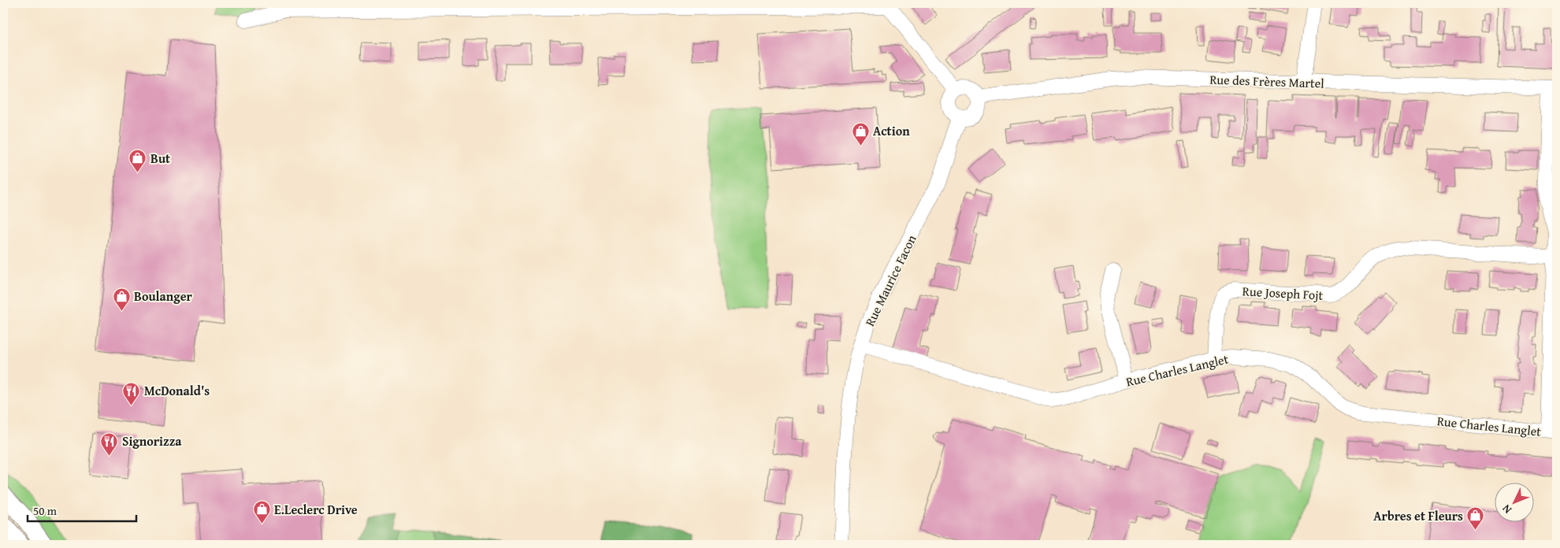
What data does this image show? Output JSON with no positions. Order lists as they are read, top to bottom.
{
  "streets": {
    "street": [
      "Rue des Frères Martel",
      "Rue Maurice Facon",
      "Rue Joseph Fojt",
      "Rue Charles Langlet"
    ]
  },
  "crossings": [
    ["Rue des Frères Martel", "Rue Maurice Facon"],
    ["Rue Maurice Facon", "Rue Charles Langlet"],
    ["Rue Joseph Fojt", "Rue Charles Langlet"]
  ],
  "places": {
    "shop": [
      "Action",
      "But",
      "Boulanger",
      "E.Leclerc Drive",
      "Arbres et Fleurs"
    ],
    "restaurant": ["McDonald's", "Signorizza"]
  },
  "scale_bar": "50 m",
  "north": "bottom left"
}
